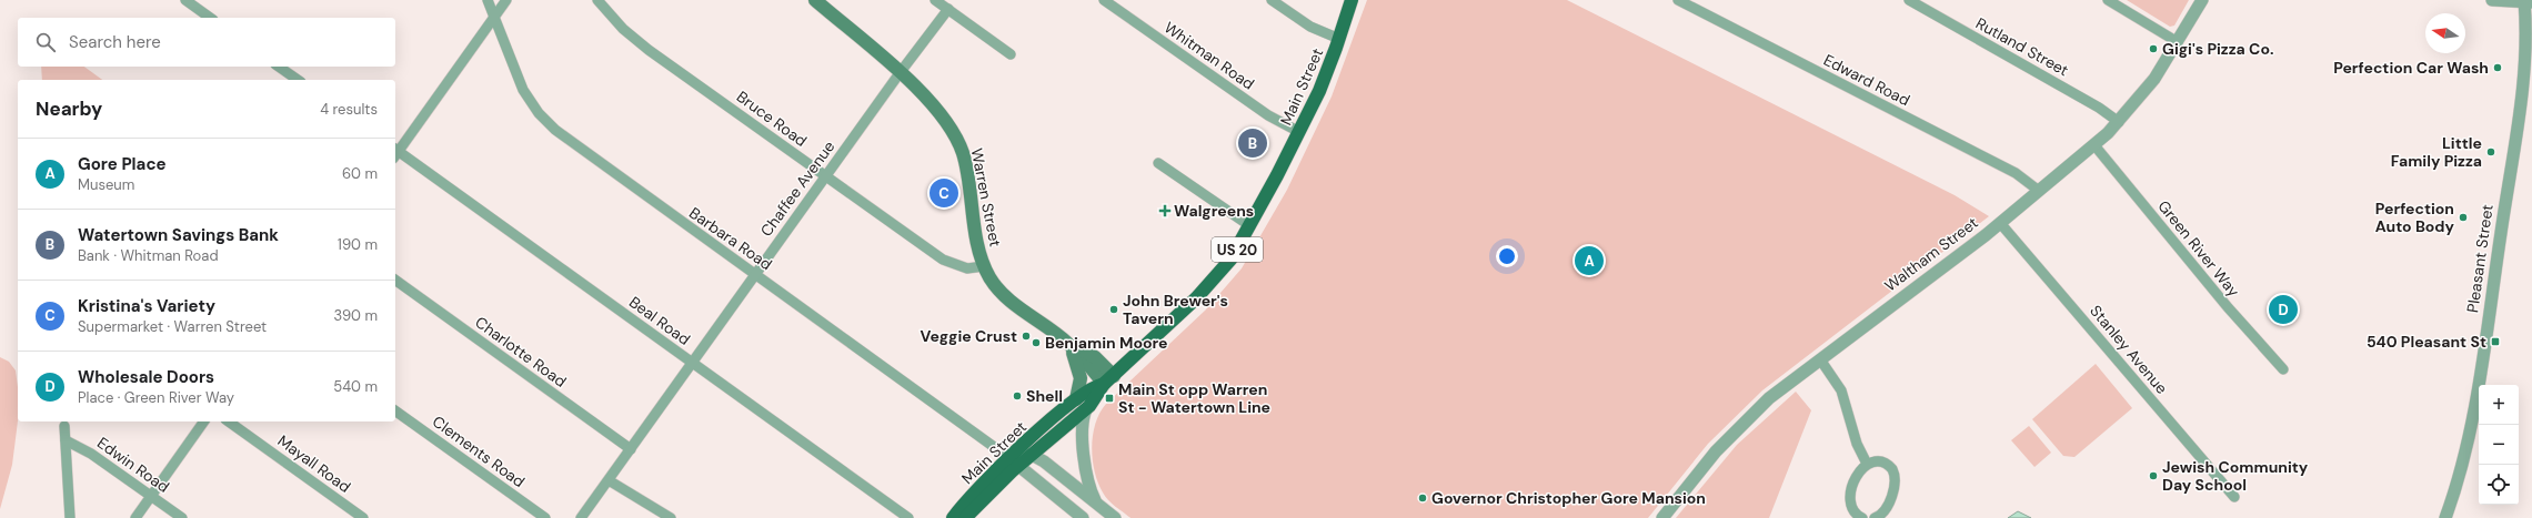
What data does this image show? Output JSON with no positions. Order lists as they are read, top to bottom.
{
  "streets": {
    "main road": ["Main Street", "Warren Street", "US 20"],
    "street": [
      "Rutland Street",
      "Whitman Road",
      "Edward Road",
      "Bruce Road",
      "Chaffee Avenue",
      "Barbara Road",
      "Green River Way",
      "Waltham Street",
      "Pleasant Street",
      "Beal Road",
      "Stanley Avenue",
      "Charlotte Road",
      "Clements Road",
      "Mayall Road",
      "Edwin Road"
    ]
  },
  "crossings": [
    ["Rutland Street", "Waltham Street"],
    ["Whitman Road", "Main Street"],
    ["Edward Road", "Waltham Street"],
    ["Main Street", "Warren Street"],
    ["Main Street", "Barbara Road"],
    ["Bruce Road", "Chaffee Avenue"],
    ["Bruce Road", "Warren Street"],
    ["Chaffee Avenue", "Warren Street"],
    ["Chaffee Avenue", "Barbara Road"],
    ["Chaffee Avenue", "Beal Road"],
    ["Chaffee Avenue", "Charlotte Road"],
    ["Green River Way", "Waltham Street"],
    ["Waltham Street", "Stanley Avenue"]
  ],
  "places": {
    "other": [
      "Gigi's Pizza Co.",
      "Perfection Car Wash",
      "Little Family Pizza",
      "Perfection Auto Body",
      "John Brewer's Tavern",
      "Veggie Crust",
      "Benjamin Moore",
      "Shell",
      "Jewish Community Day School",
      "Governor Christopher Gore Mansion"
    ],
    "health": ["Walgreens"],
    "transit": ["540 Pleasant St", "Main St opp Warren St - Watertown Line"]
  },
  "north": "left",
  "page": {
    "search": "Search here",
    "heading": ["Nearby", "4 results"],
    "pins": [
      "B",
      "C",
      "A",
      "D"
    ],
    "list": [
      {
        "mark": "A",
        "name": "Gore Place",
        "note": "Museum",
        "value": "60 m"
      },
      {
        "mark": "B",
        "name": "Watertown Savings Bank",
        "note": "Bank · Whitman Road",
        "value": "190 m"
      },
      {
        "mark": "C",
        "name": "Kristina's Variety",
        "note": "Supermarket · Warren Street",
        "value": "390 m"
      },
      {
        "mark": "D",
        "name": "Wholesale Doors",
        "note": "Place · Green River Way",
        "value": "540 m"
      }
    ],
    "map_buttons": ["+", "−"]
  }
}
